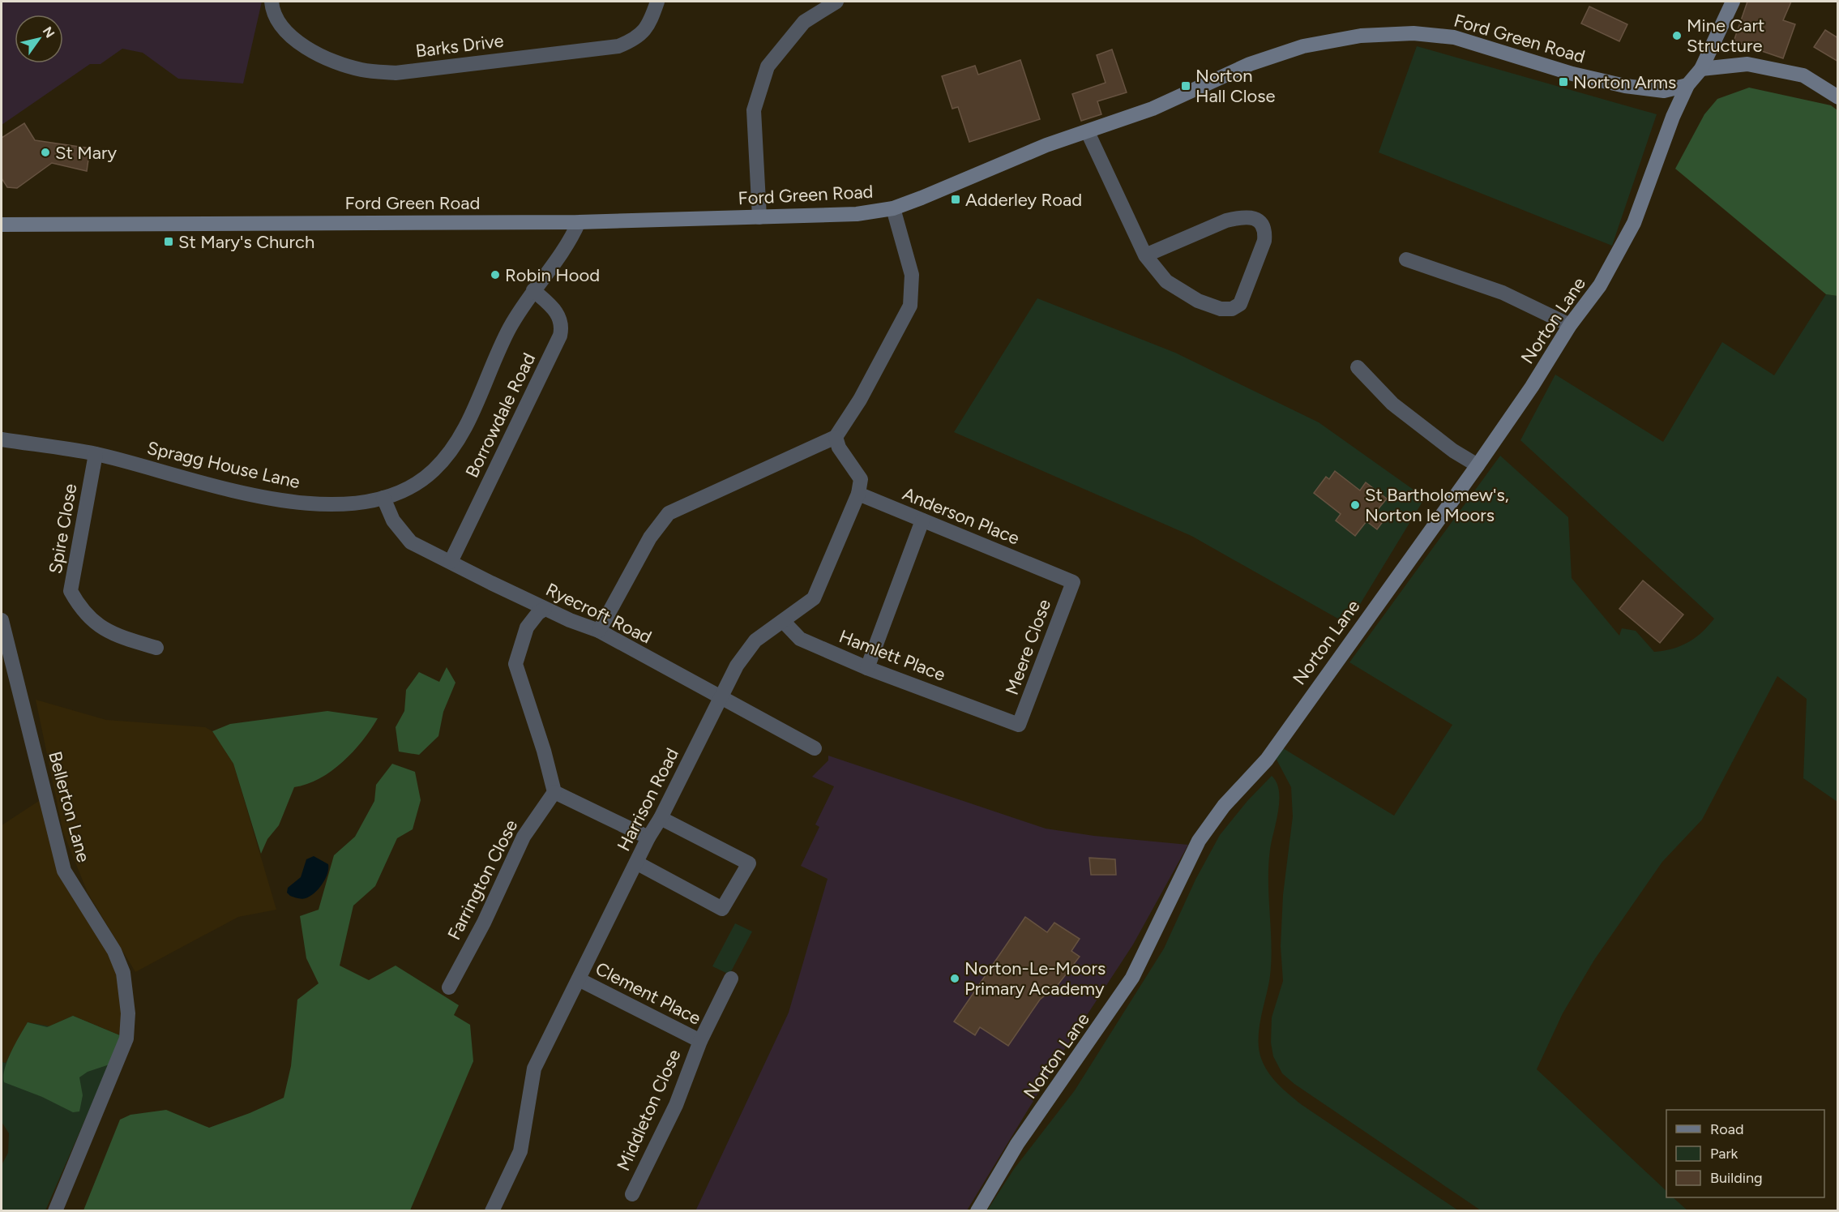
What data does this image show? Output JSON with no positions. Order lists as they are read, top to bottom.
{
  "streets": {
    "main road": ["Ford Green Road", "Norton Lane"],
    "street": [
      "Barks Drive",
      "Borrowdale Road",
      "Spragg House Lane",
      "Anderson Place",
      "Spire Close",
      "Ryecroft Road",
      "Meere Close",
      "Hamlett Place",
      "Harrison Road",
      "Bellerton Lane",
      "Farrington Close",
      "Clement Place",
      "Middleton Close"
    ]
  },
  "crossings": [
    ["Ford Green Road", "Norton Lane"],
    ["Ford Green Road", "Spragg House Lane"],
    ["Borrowdale Road", "Spragg House Lane"],
    ["Borrowdale Road", "Ryecroft Road"],
    ["Spragg House Lane", "Spire Close"],
    ["Spragg House Lane", "Ryecroft Road"],
    ["Anderson Place", "Meere Close"],
    ["Anderson Place", "Harrison Road"],
    ["Ryecroft Road", "Harrison Road"],
    ["Meere Close", "Hamlett Place"],
    ["Hamlett Place", "Harrison Road"],
    ["Harrison Road", "Clement Place"],
    ["Clement Place", "Middleton Close"]
  ],
  "places": {
    "other": [
      "Mine Cart Structure",
      "St Mary",
      "Robin Hood",
      "St Bartholomew's, Norton le Moors",
      "Norton-Le-Moors Primary Academy"
    ],
    "transit": [
      "Norton Arms",
      "Norton Hall Close",
      "Adderley Road",
      "St Mary's Church"
    ]
  },
  "legend": ["Road", "Park", "Building"],
  "north": "top right"
}
